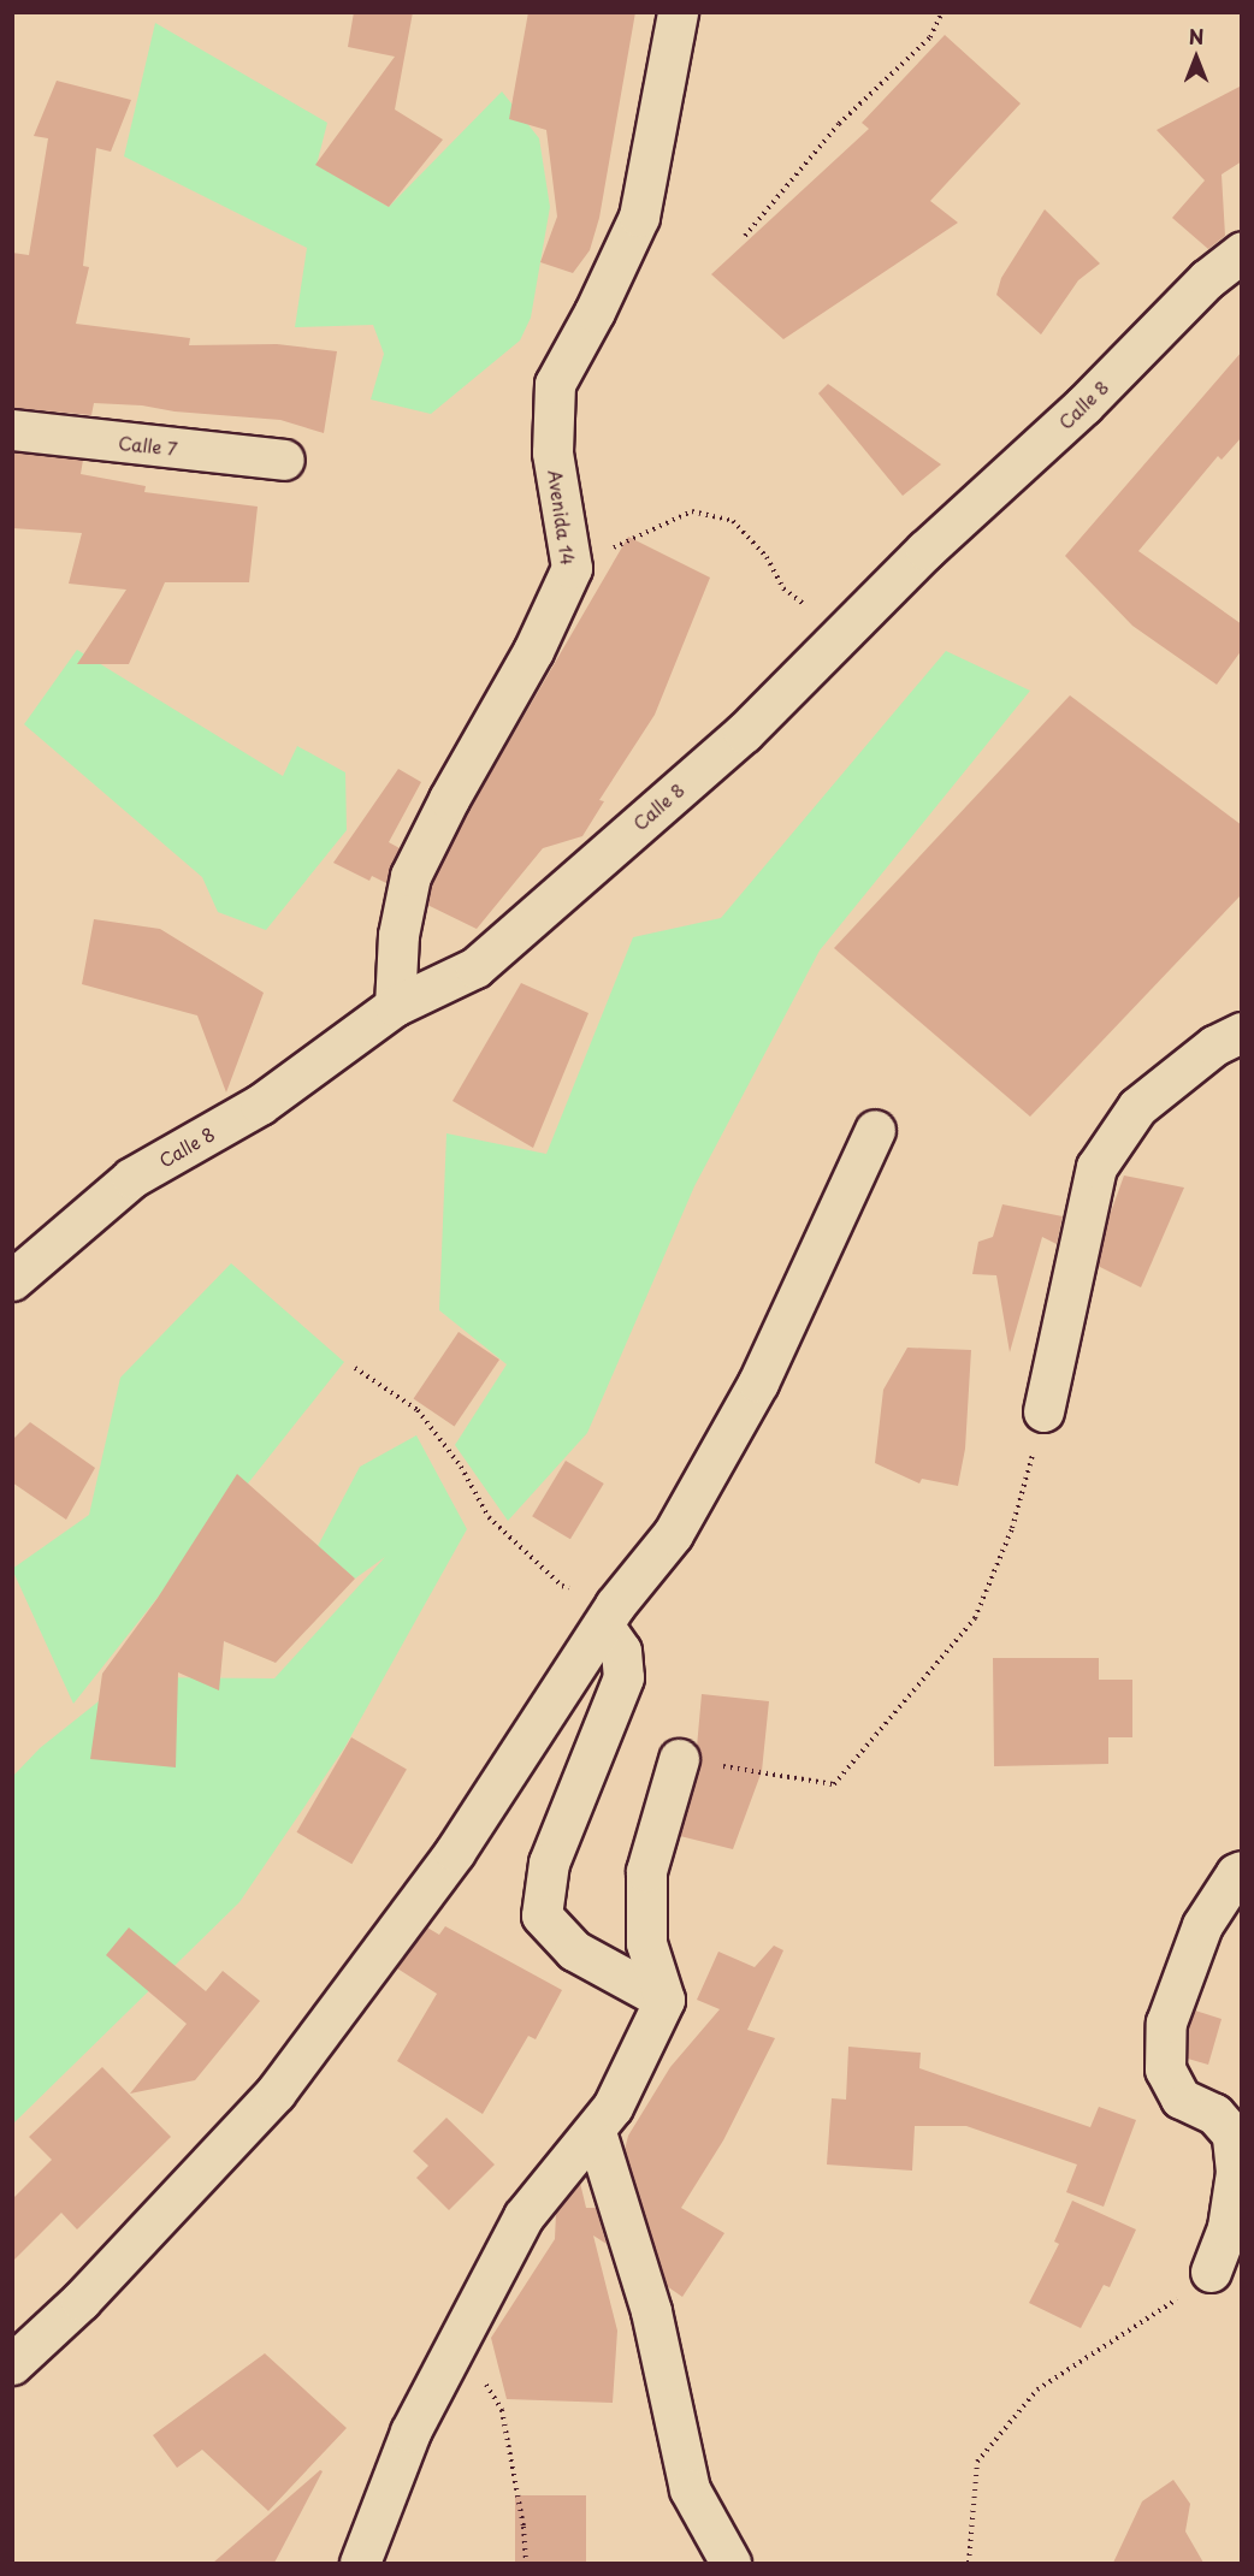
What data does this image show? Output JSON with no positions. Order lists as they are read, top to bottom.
{
  "streets": {
    "street": ["Calle 8", "Calle 7", "Avenida 14"]
  },
  "crossings": [
    ["Calle 8", "Avenida 14"]
  ],
  "north": "top"
}
